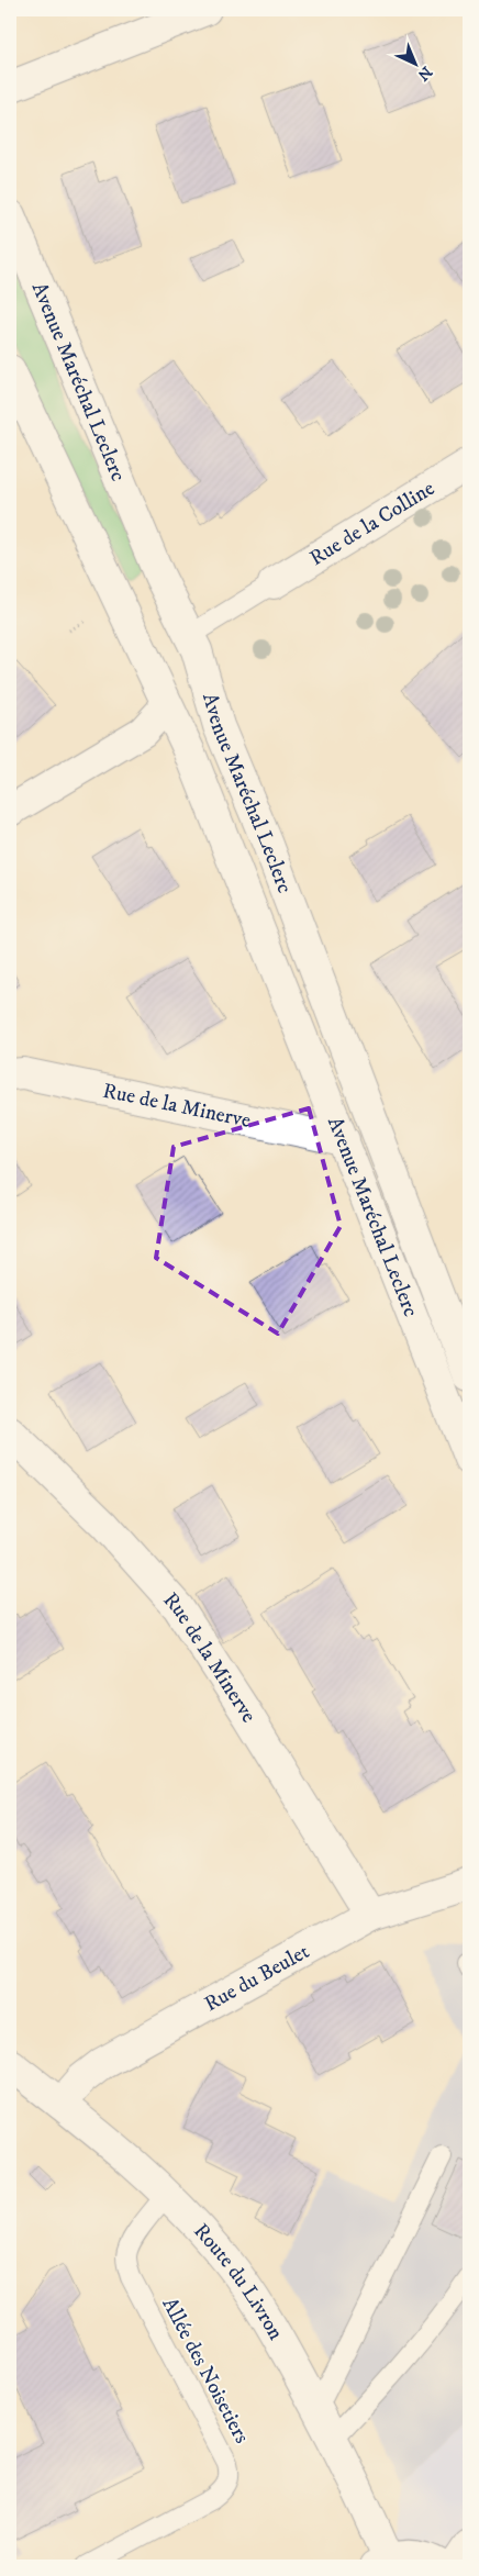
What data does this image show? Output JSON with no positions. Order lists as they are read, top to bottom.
{
  "streets": {
    "street": [
      "Avenue Maréchal Leclerc",
      "Rue de la Colline",
      "Rue de la Minerve",
      "Rue du Beulet",
      "Route du Livron"
    ],
    "lane": ["Allée des Noisetiers"]
  },
  "crossings": [
    ["Avenue Maréchal Leclerc", "Rue de la Minerve"],
    ["Rue de la Minerve", "Rue du Beulet"],
    ["Rue du Beulet", "Route du Livron"],
    ["Route du Livron", "Allée des Noisetiers"]
  ],
  "north": "bottom right"
}
